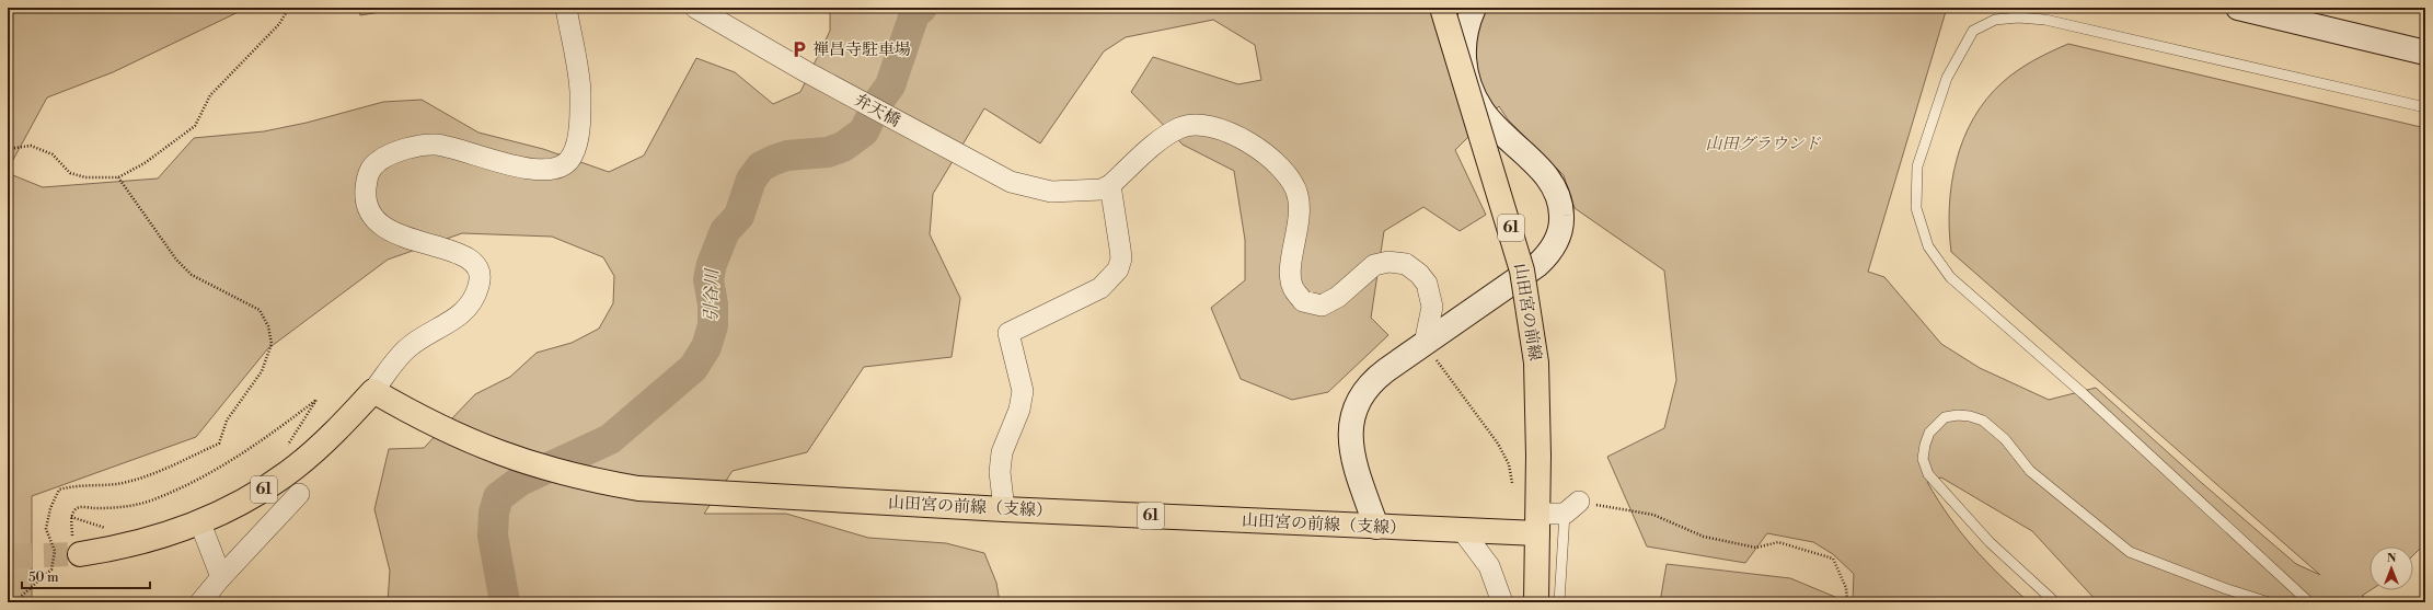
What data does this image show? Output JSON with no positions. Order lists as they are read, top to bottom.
{
  "streets": {
    "main road": ["61", "山田宮の前線", "山田宮の前線（支線）"],
    "street": ["弁天橋"]
  },
  "crossings": [
    ["61", "山田宮の前線（支線）"],
    ["山田宮の前線", "山田宮の前線（支線）"]
  ],
  "water": ["引谷川"],
  "parks": ["山田グラウンド"],
  "places": {
    "parking": ["禅昌寺駐車場"]
  },
  "scale_bar": "50 m",
  "north": "top"
}
